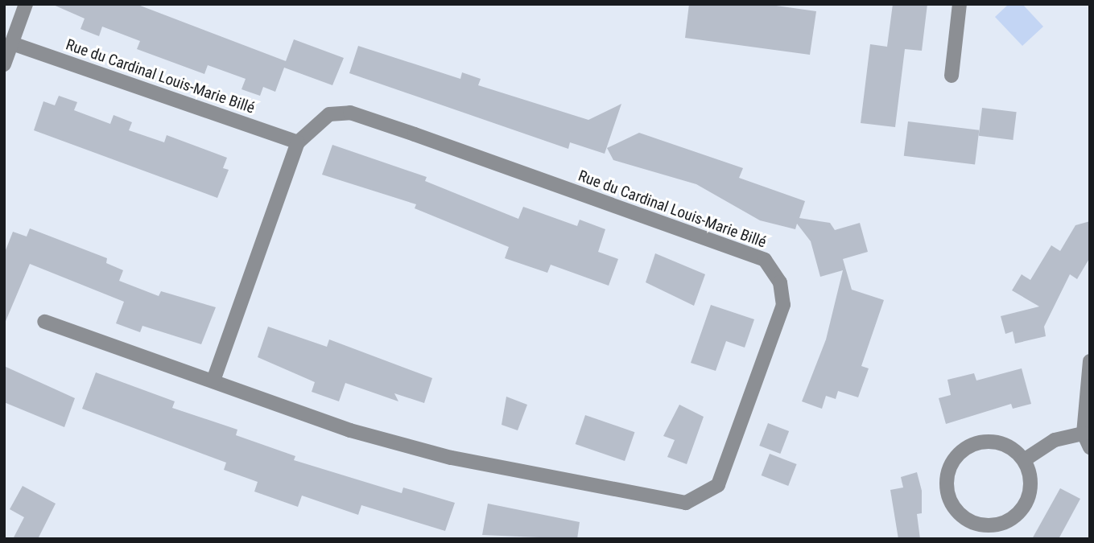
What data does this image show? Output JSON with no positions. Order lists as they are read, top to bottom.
{
  "streets": {
    "street": ["Rue du Cardinal Louis-Marie Billé"]
  }
}
